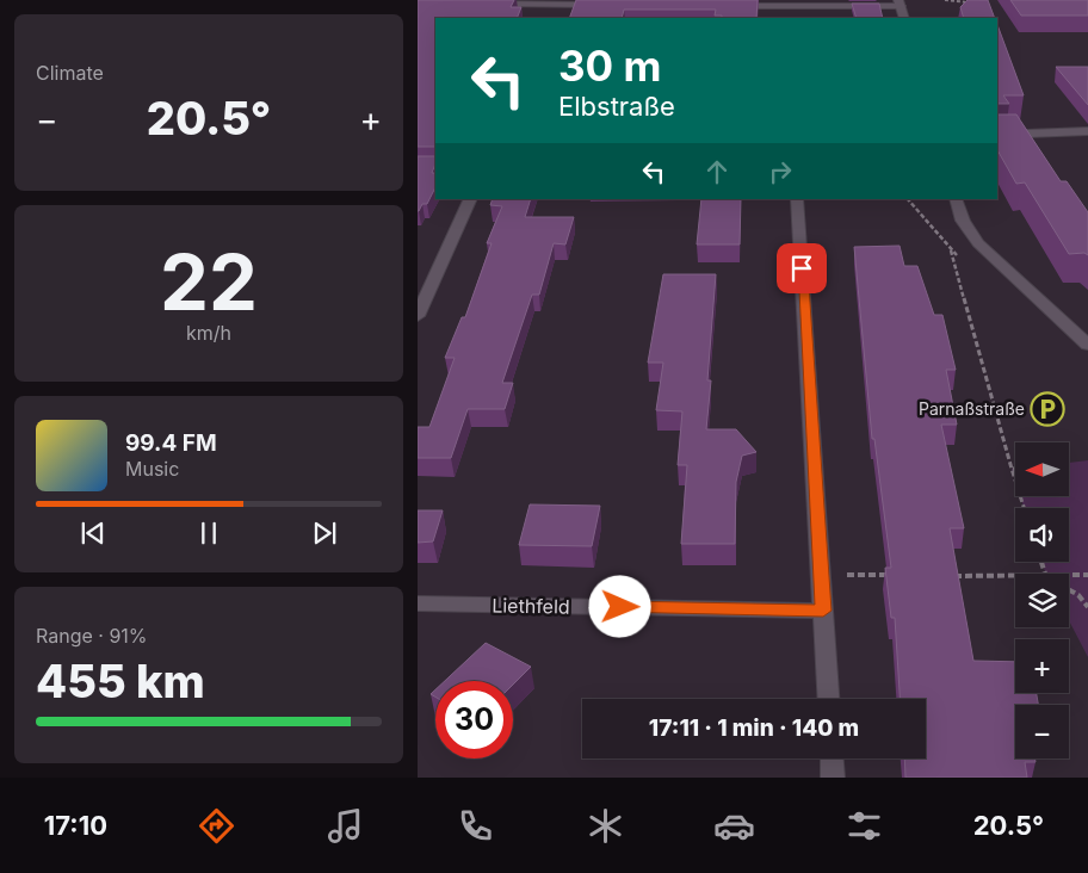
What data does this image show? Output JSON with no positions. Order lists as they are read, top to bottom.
{
  "streets": {
    "street": ["Liethfeld"]
  },
  "places": {
    "parking": ["Parnaßstraße"]
  },
  "north": "left",
  "page": {
    "tile": [
      "Climate",
      ["22", "km/h"],
      ["Range · 91%", "455 km"]
    ],
    "turn": ["30 m", "Elbstraße"],
    "heat": ["−", "20.5°", "+"],
    "song": ["99.4 FM", "Music"],
    "map_buttons": ["+", "−"],
    "limit": "30",
    "trip": "17:11 · 1 min · 140 m",
    "tabs": ["17:10", "20.5°"]
  }
}
